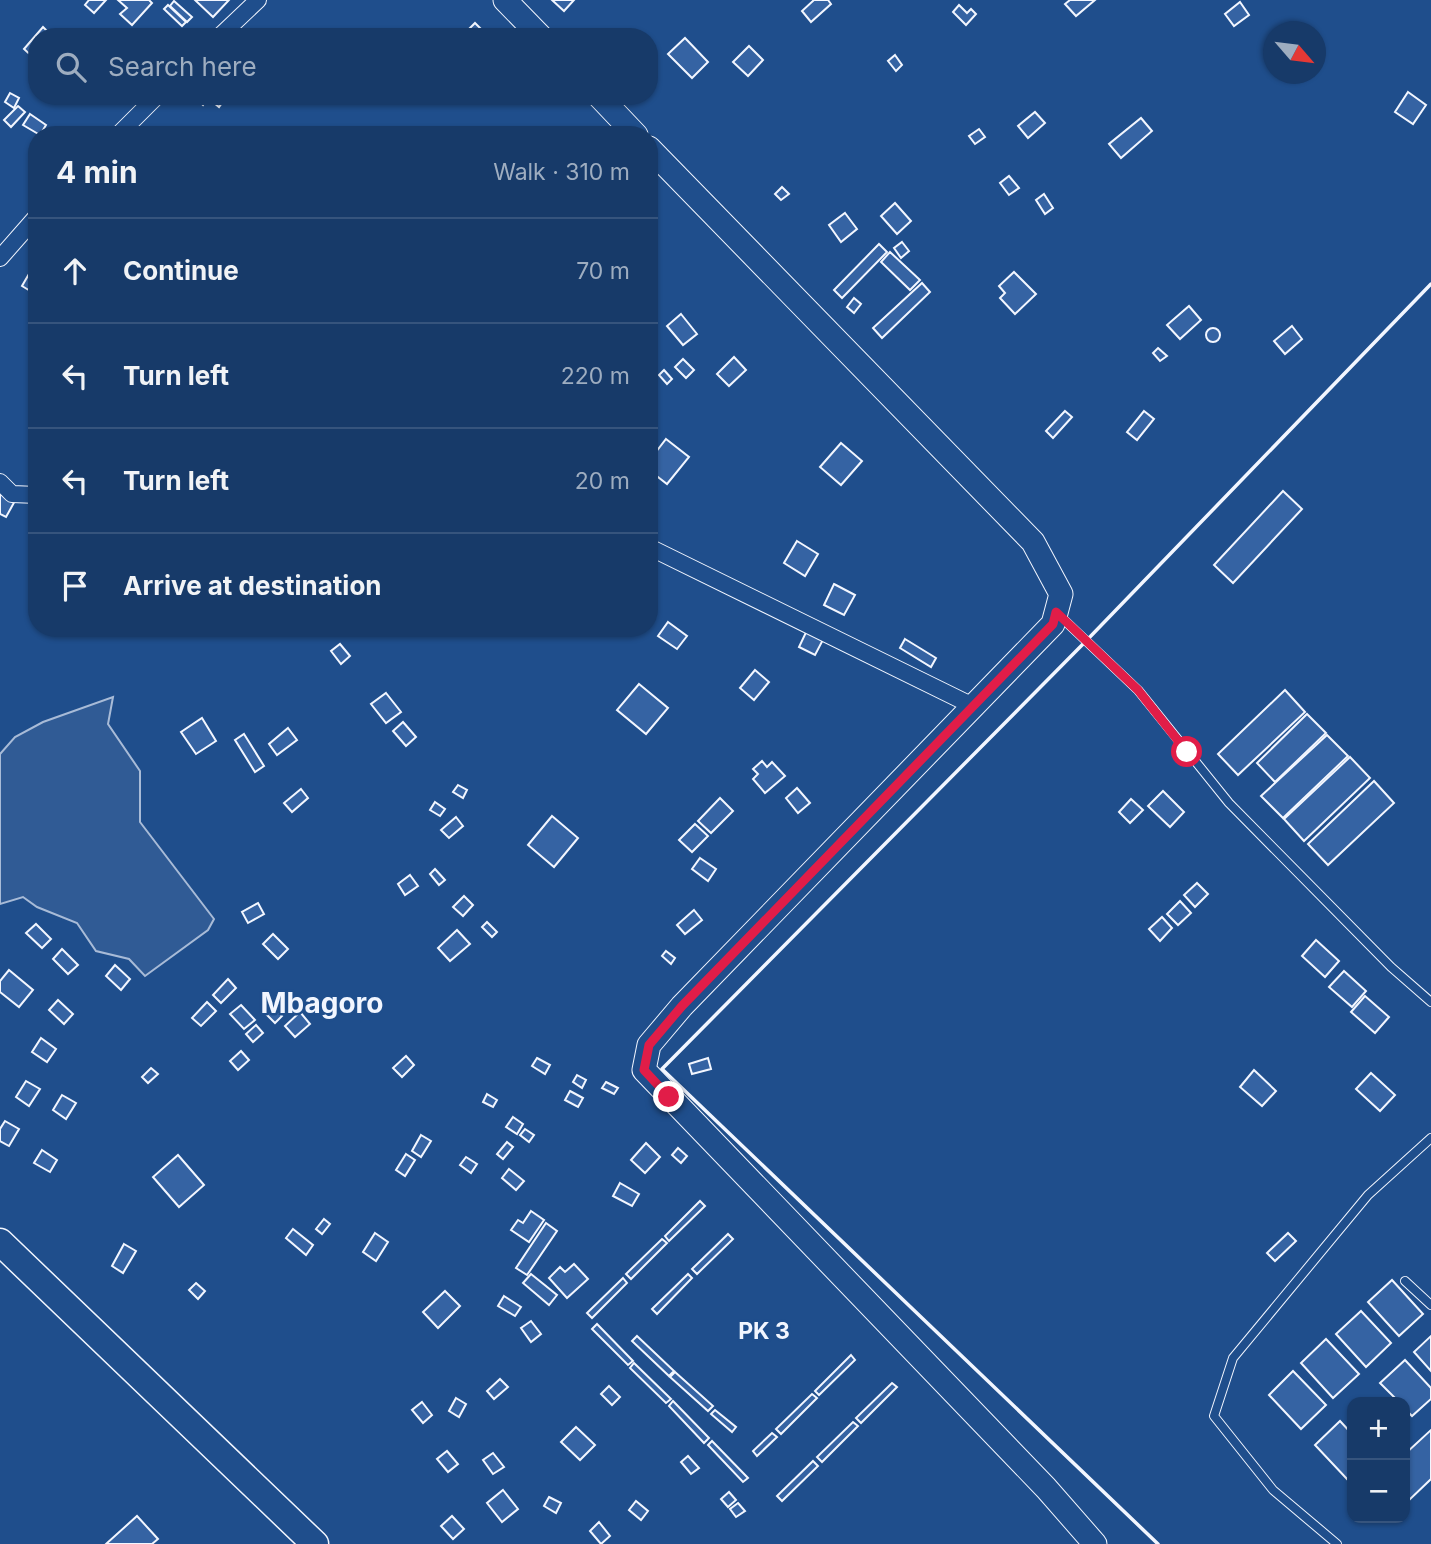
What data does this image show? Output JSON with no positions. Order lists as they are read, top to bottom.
{
  "districts": ["Mbagoro", "PK 3"],
  "north": "bottom right",
  "page": {
    "search": "Search here",
    "heading": ["4 min", "Walk · 310 m"],
    "list": [
      ["Continue", "70 m"],
      ["Turn left", "220 m"],
      ["Turn left", "20 m"],
      "Arrive at destination"
    ],
    "map_buttons": ["+", "−"]
  }
}
